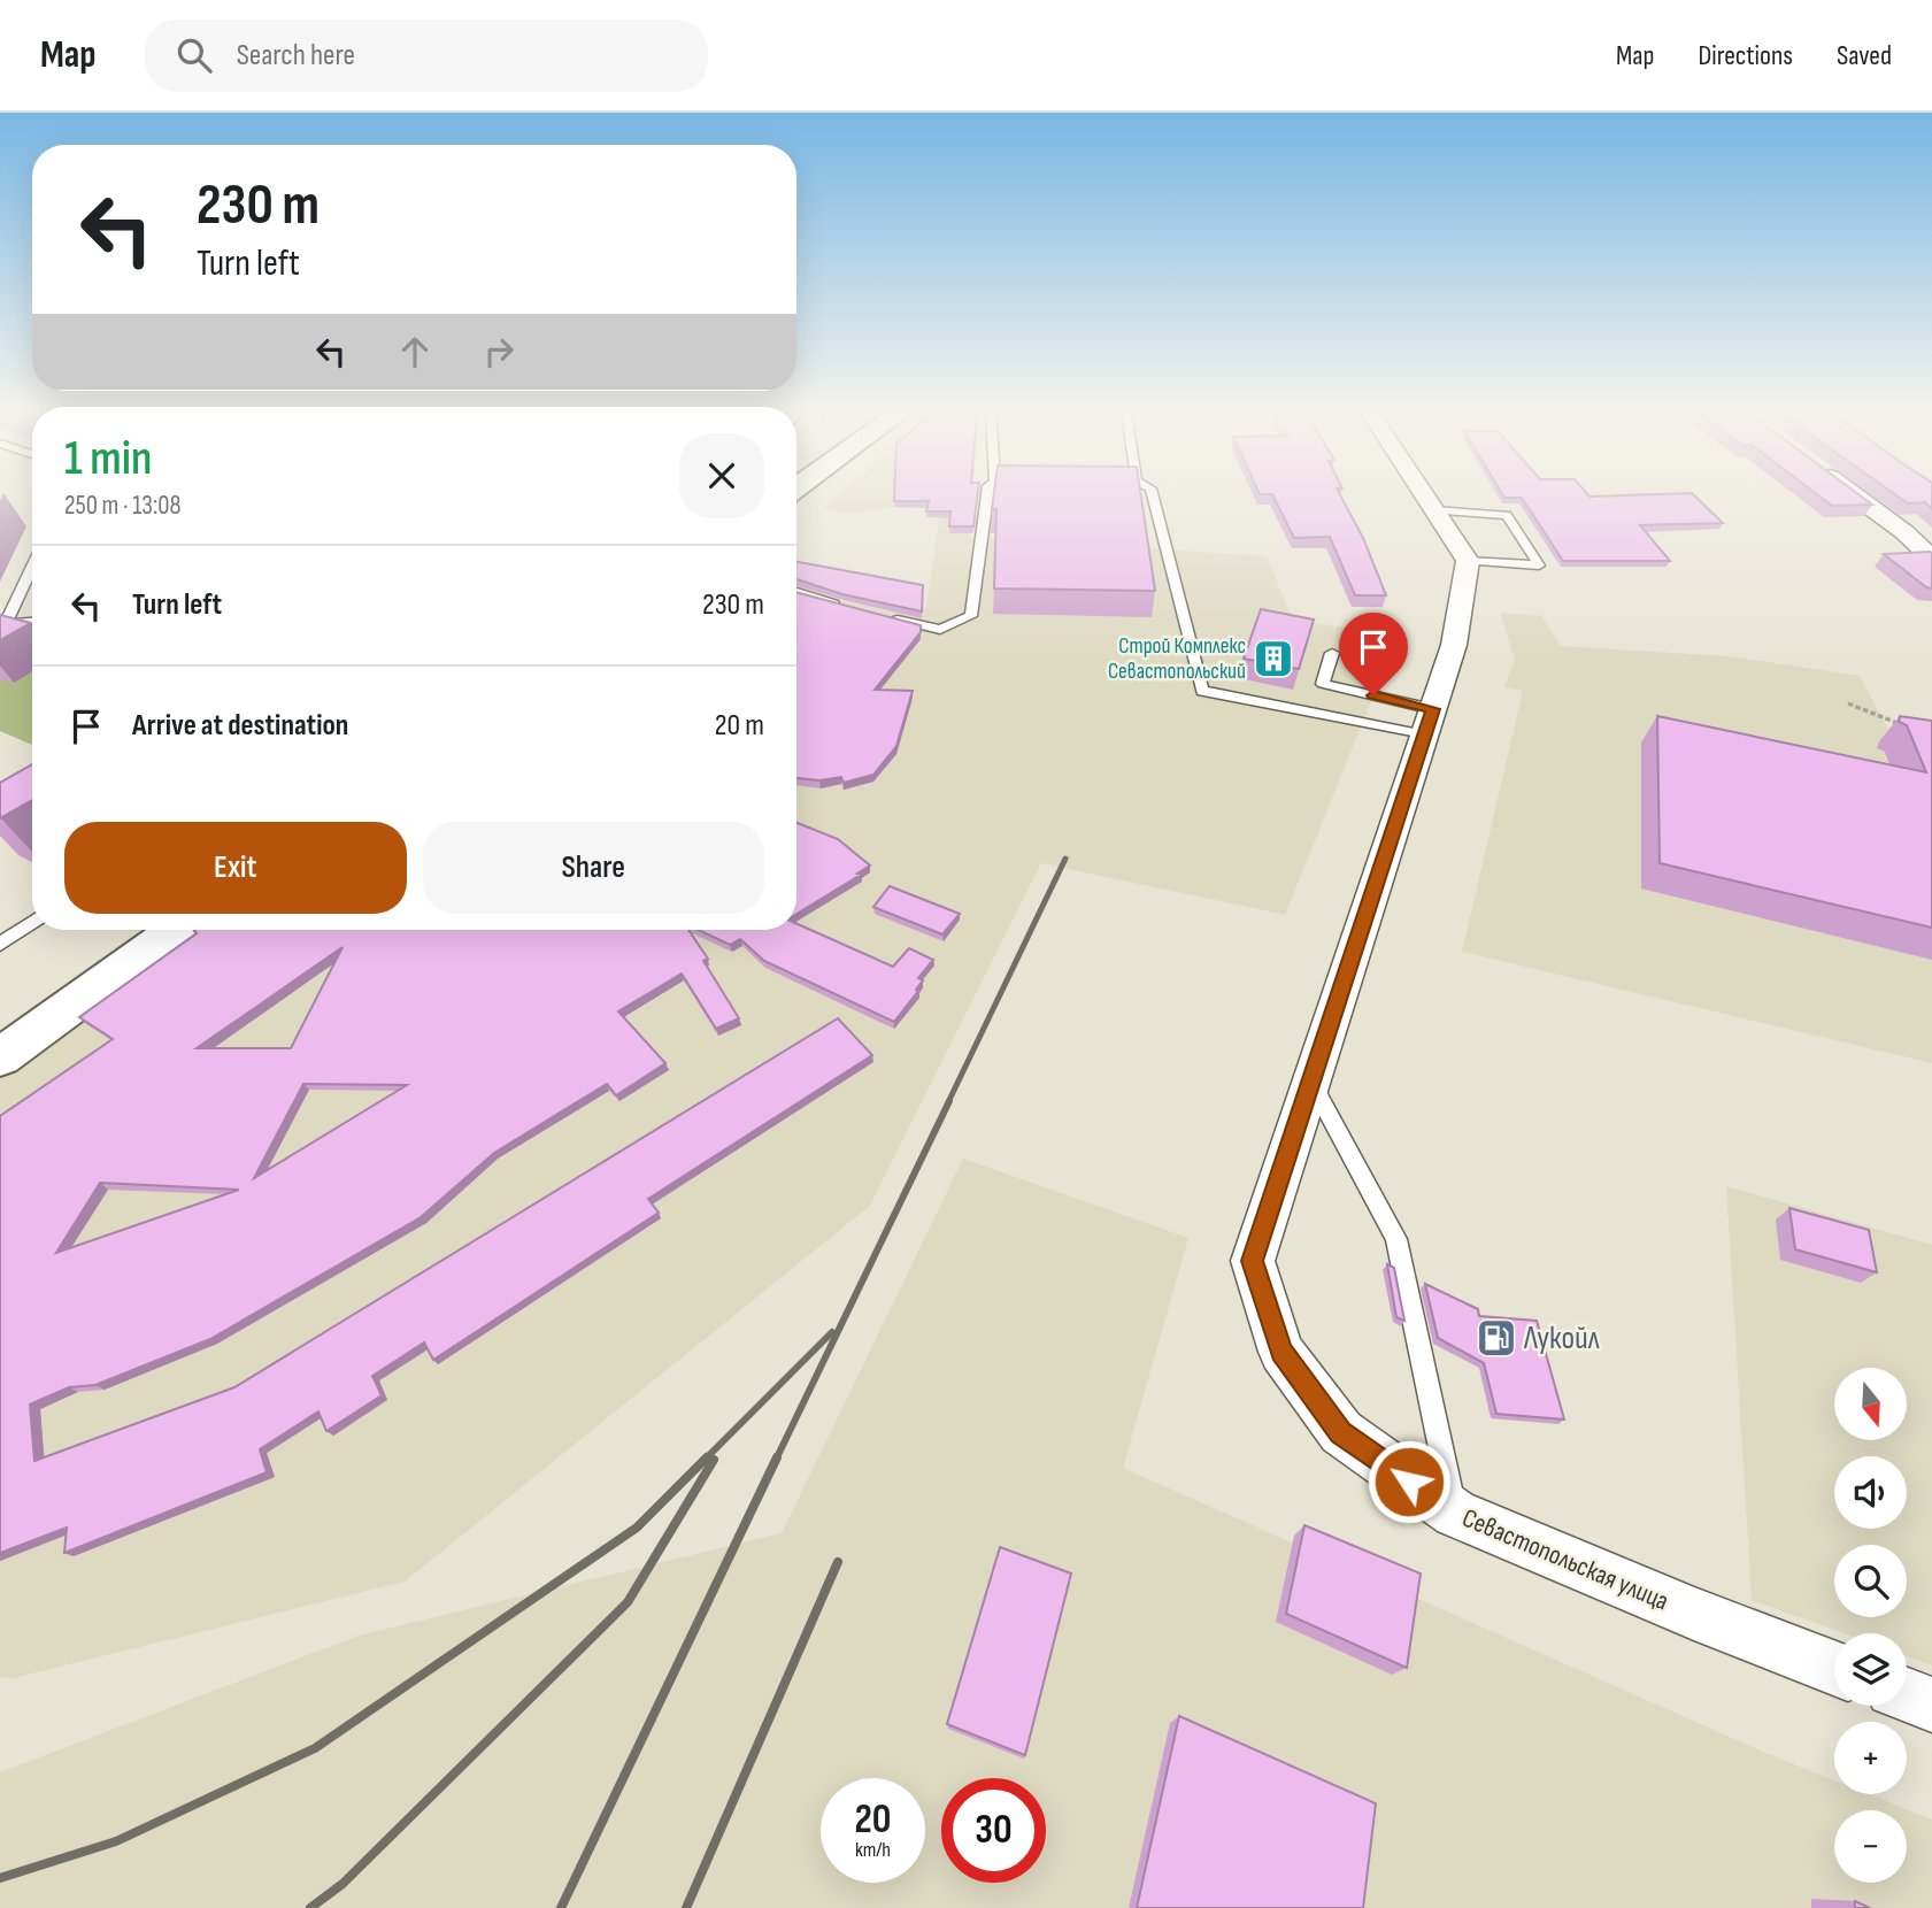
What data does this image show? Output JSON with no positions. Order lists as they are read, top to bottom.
{
  "streets": {
    "street": ["Севастопольская улица"]
  },
  "places": {
    "building": ["Строй Комплекс Севастопольский"],
    "fuel station": ["Лукойл"]
  },
  "north": "bottom",
  "page": {
    "header": "Map",
    "search": "Search here",
    "nav": ["Map", "Directions", "Saved"],
    "turn": ["230 m", "Turn left"],
    "heading": ["1 min", "250 m · 13:08"],
    "list": [
      {
        "name": "Turn left",
        "value": "230 m"
      },
      {
        "name": "Arrive at destination",
        "value": "20 m"
      }
    ],
    "buttons": ["Exit", "Share"],
    "map_buttons": ["+", "−"],
    "speed": "20 km/h",
    "limit": "30"
  }
}
